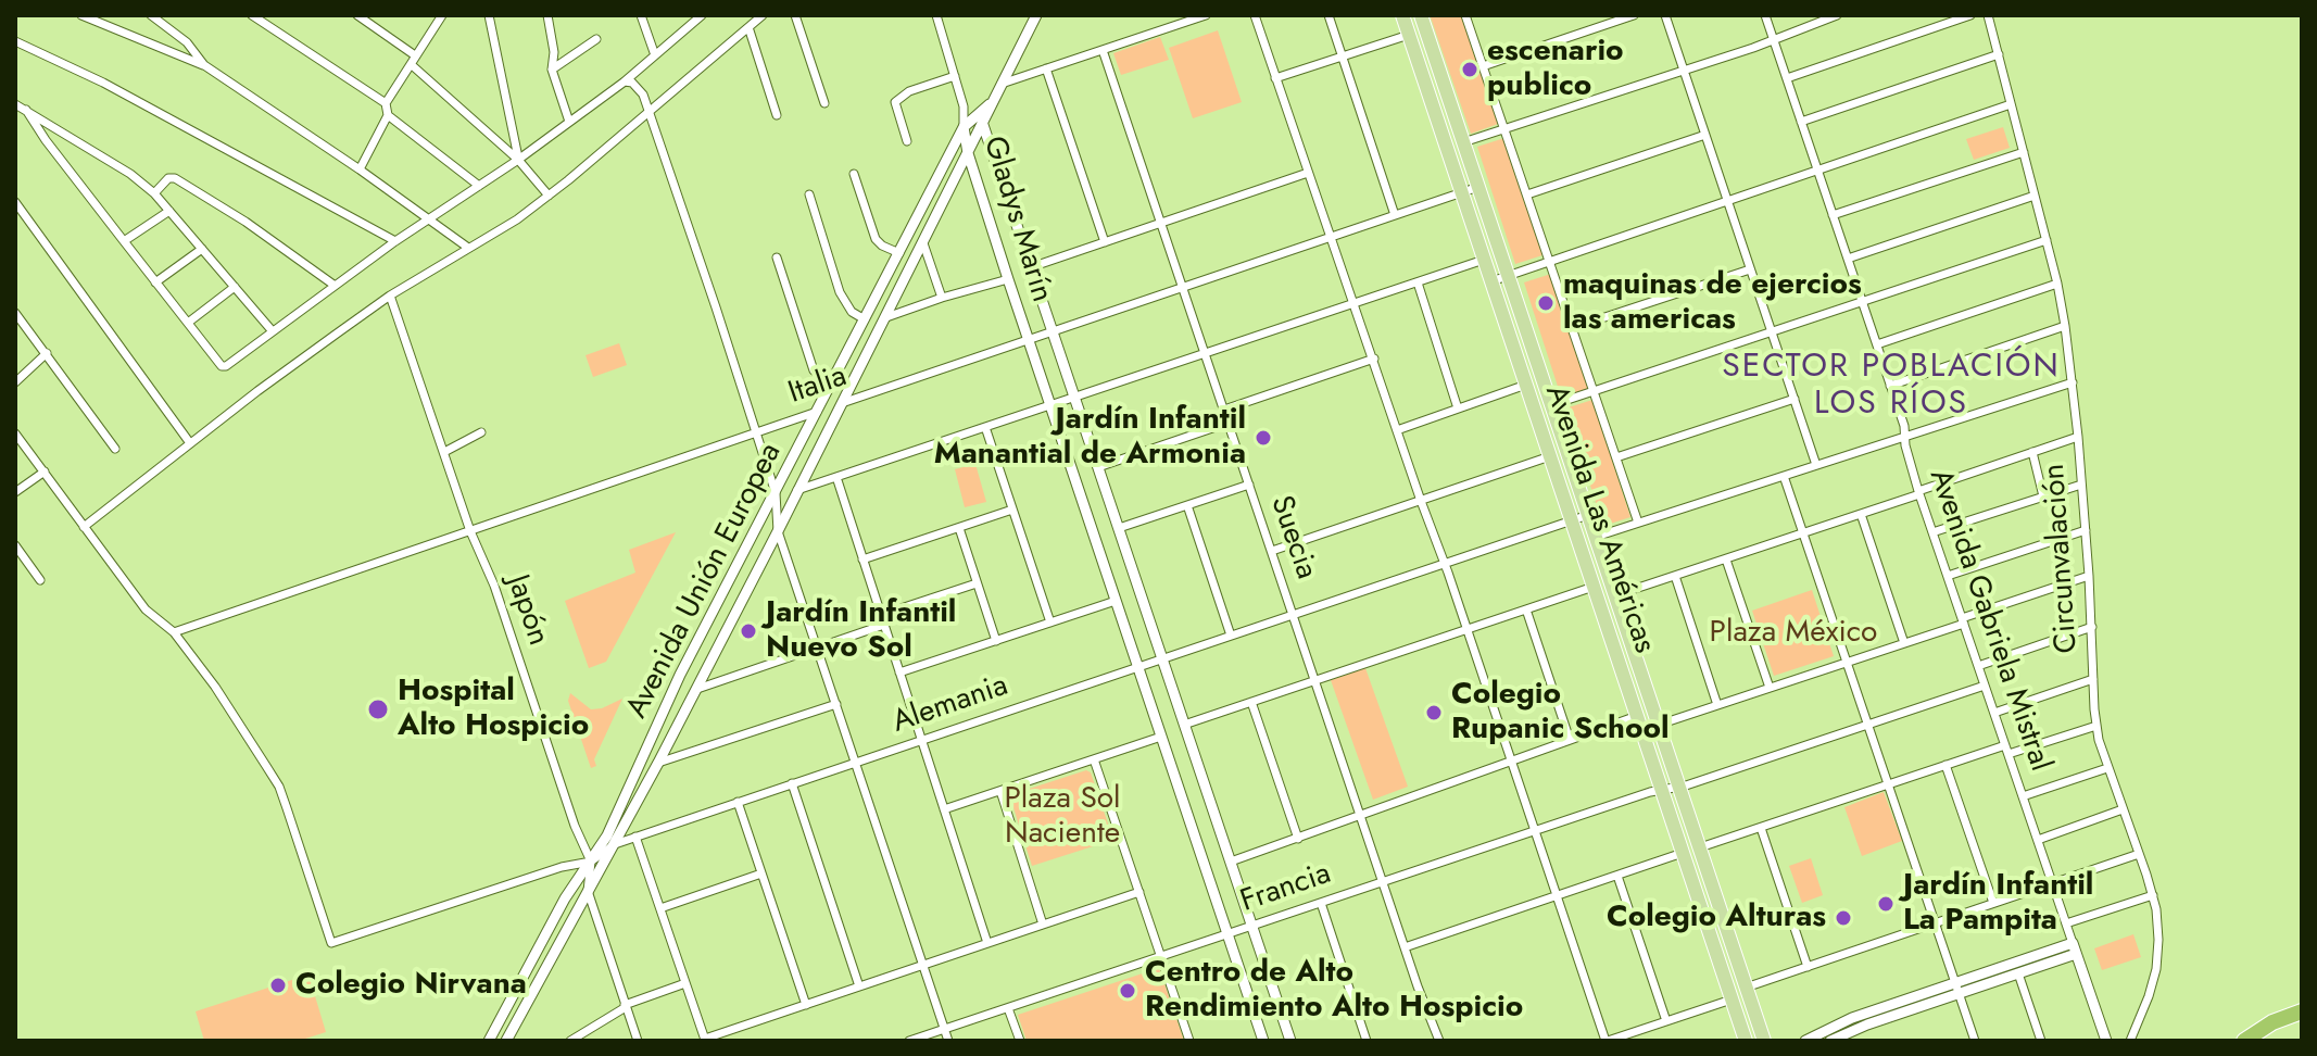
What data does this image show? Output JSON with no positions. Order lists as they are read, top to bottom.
{
  "streets": {
    "main road": ["Avenida Las Américas"],
    "street": [
      "Gladys Marín",
      "Italia",
      "Suecia",
      "Circunvalación",
      "Avenida Unión Europea",
      "Japón",
      "Avenida Gabriela Mistral",
      "Alemania",
      "Francia"
    ]
  },
  "crossings": [
    ["Gladys Marín", "Italia"],
    ["Gladys Marín", "Avenida Unión Europea"],
    ["Gladys Marín", "Alemania"],
    ["Gladys Marín", "Francia"],
    ["Italia", "Avenida Las Américas"],
    ["Italia", "Suecia"],
    ["Italia", "Avenida Unión Europea"],
    ["Italia", "Japón"],
    ["Italia", "Alemania"],
    ["Avenida Las Américas", "Alemania"],
    ["Avenida Las Américas", "Francia"],
    ["Suecia", "Alemania"],
    ["Suecia", "Francia"],
    ["Avenida Unión Europea", "Japón"],
    ["Avenida Unión Europea", "Alemania"],
    ["Japón", "Alemania"],
    ["Avenida Gabriela Mistral", "Francia"]
  ],
  "districts": ["SECTOR POBLACIÓN LOS RÍOS"],
  "parks": ["Plaza México", "Plaza Sol Naciente"],
  "places": [
    "escenario publico",
    "maquinas de ejercios las americas",
    "Jardín Infantil Manantial de Armonia",
    "Jardín Infantil Nuevo Sol",
    "Hospital Alto Hospicio",
    "Colegio Rupanic School",
    "Jardín Infantil La Pampita",
    "Colegio Alturas",
    "Colegio Nirvana",
    "Centro de Alto Rendimiento Alto Hospicio"
  ]
}
